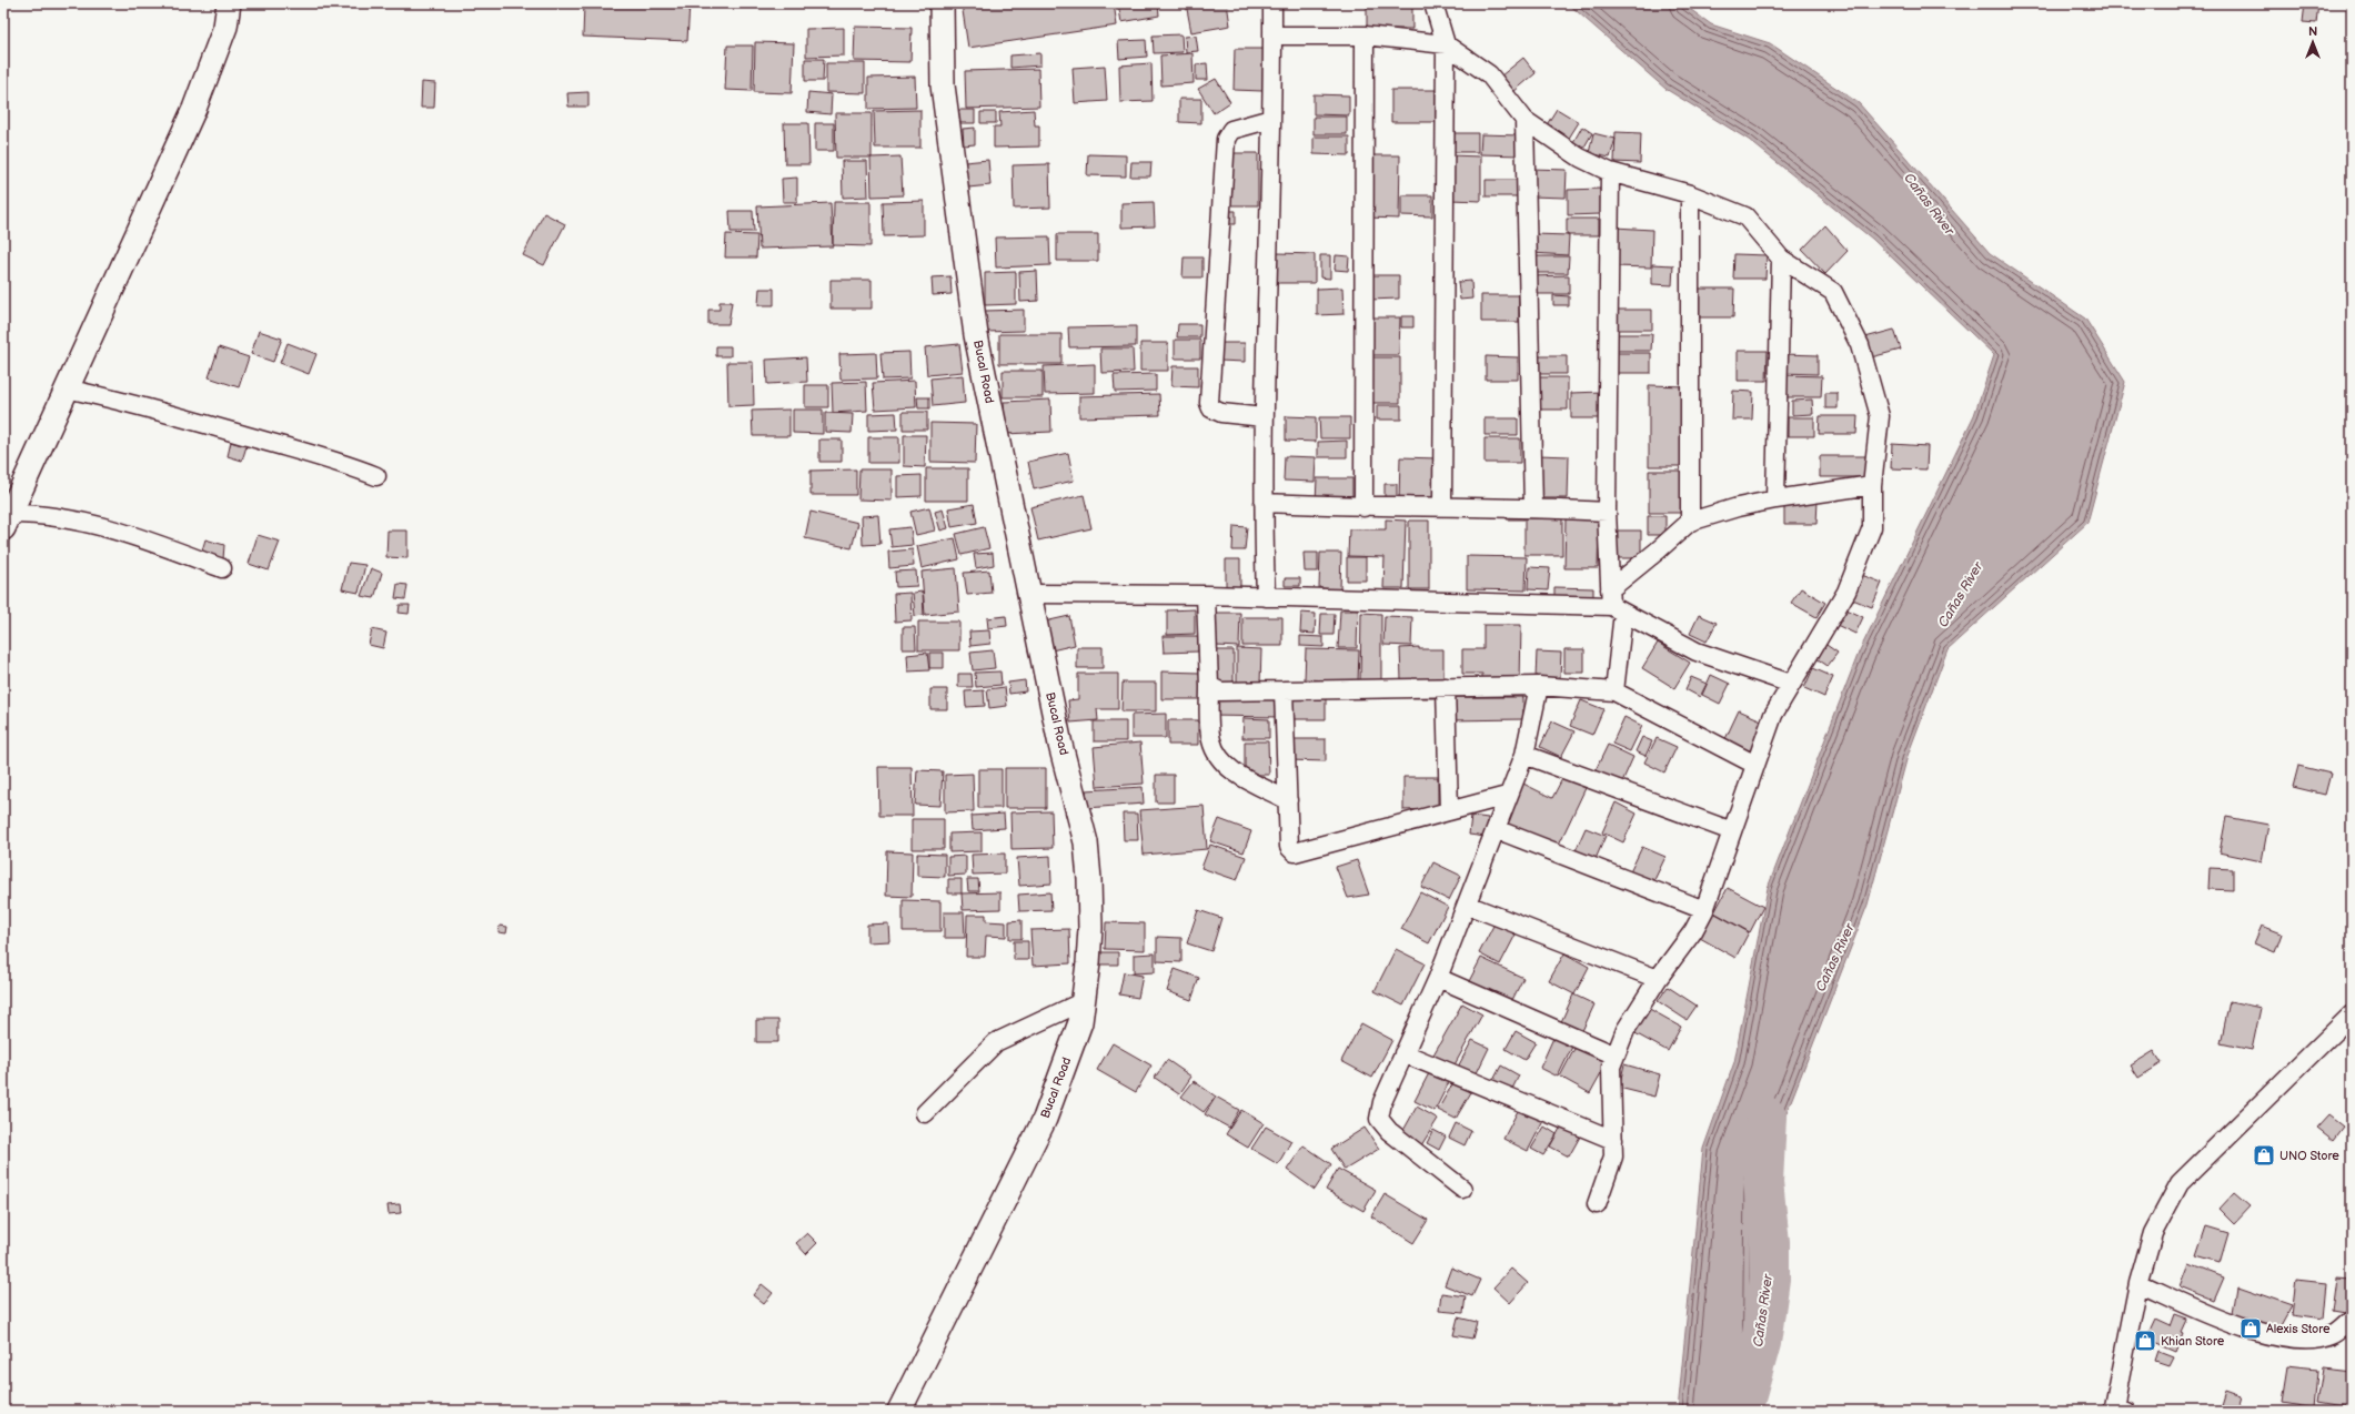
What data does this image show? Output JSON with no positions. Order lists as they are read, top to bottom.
{
  "streets": {
    "street": ["Bucal Road"]
  },
  "water": ["Cañas River"],
  "places": {
    "shop": ["UNO Store", "Alexis Store", "Khian Store"]
  },
  "north": "top"
}
